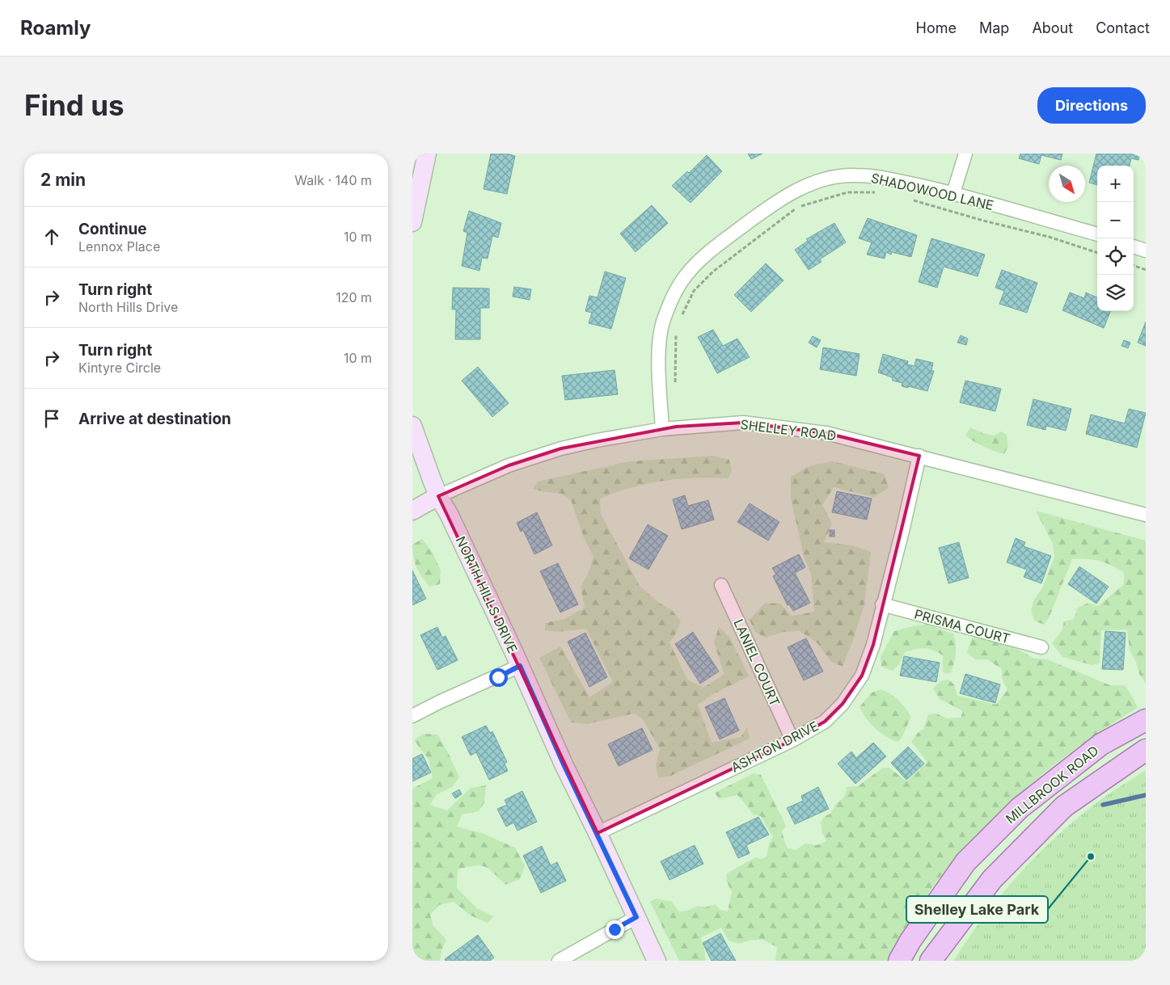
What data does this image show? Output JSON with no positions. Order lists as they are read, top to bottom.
{
  "streets": {
    "main road": ["SHELLEY ROAD", "NORTH HILLS DRIVE", "MILLBROOK ROAD"],
    "street": [
      "SHADOWOOD LANE",
      "PRISMA COURT",
      "LANIEL COURT",
      "ASHTON DRIVE"
    ]
  },
  "crossings": [
    ["SHADOWOOD LANE", "SHELLEY ROAD"],
    ["SHELLEY ROAD", "NORTH HILLS DRIVE"],
    ["SHELLEY ROAD", "ASHTON DRIVE"],
    ["NORTH HILLS DRIVE", "ASHTON DRIVE"],
    ["PRISMA COURT", "ASHTON DRIVE"],
    ["LANIEL COURT", "ASHTON DRIVE"]
  ],
  "places": ["Shelley Lake Park"],
  "north": "bottom right",
  "page": {
    "header": "Roamly",
    "nav": [
      "Home",
      "Map",
      "About",
      "Contact"
    ],
    "buttons": "Directions",
    "title": "Find us",
    "heading": ["2 min", "Walk · 140 m"],
    "map_buttons": ["+", "−"],
    "list": [
      ["Continue", "Lennox Place", "10 m"],
      ["Turn right", "North Hills Drive", "120 m"],
      ["Turn right", "Kintyre Circle", "10 m"],
      "Arrive at destination"
    ]
  }
}
